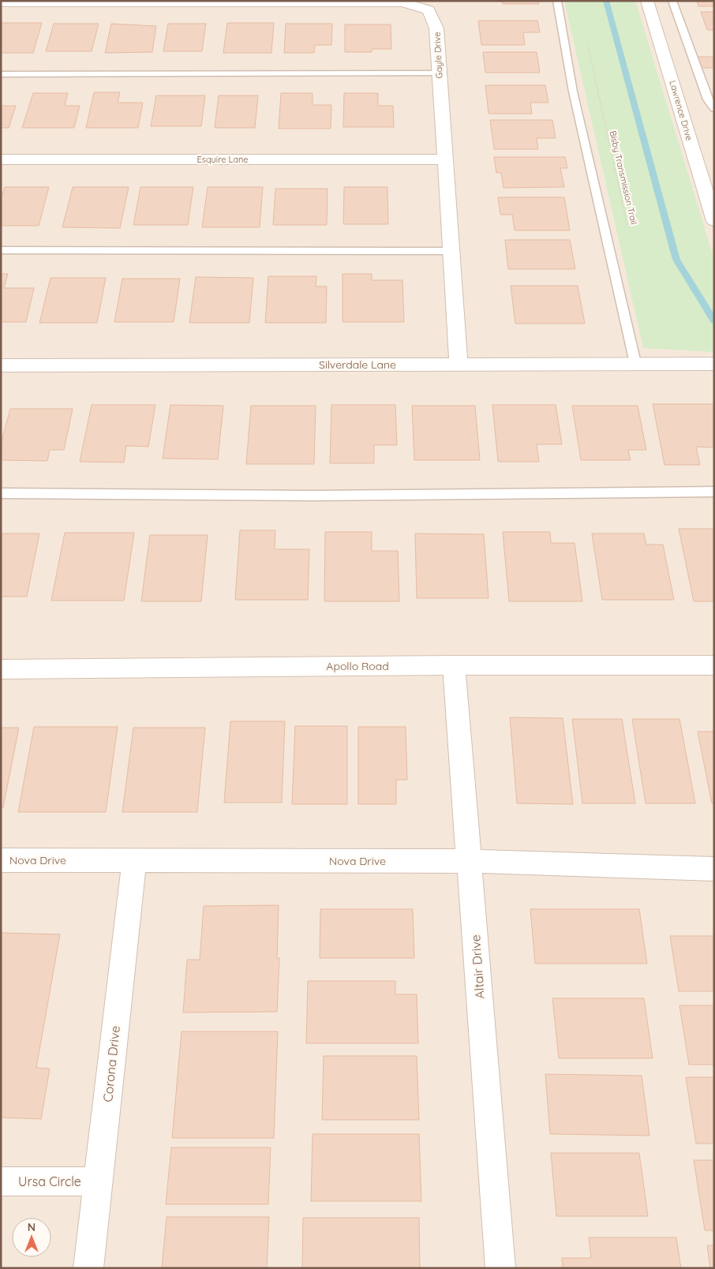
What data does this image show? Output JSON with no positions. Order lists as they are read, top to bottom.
{
  "streets": {
    "street": [
      "Gayle Drive",
      "Lawrence Drive",
      "Esquire Lane",
      "Silverdale Lane",
      "Apollo Road",
      "Nova Drive",
      "Altair Drive",
      "Corona Drive",
      "Ursa Circle"
    ],
    "path": ["Bisby Transmission Trail"]
  },
  "crossings": [
    ["Gayle Drive", "Esquire Lane"],
    ["Gayle Drive", "Silverdale Lane"],
    ["Apollo Road", "Altair Drive"],
    ["Nova Drive", "Altair Drive"],
    ["Nova Drive", "Corona Drive"],
    ["Corona Drive", "Ursa Circle"]
  ],
  "north": "top"
}
